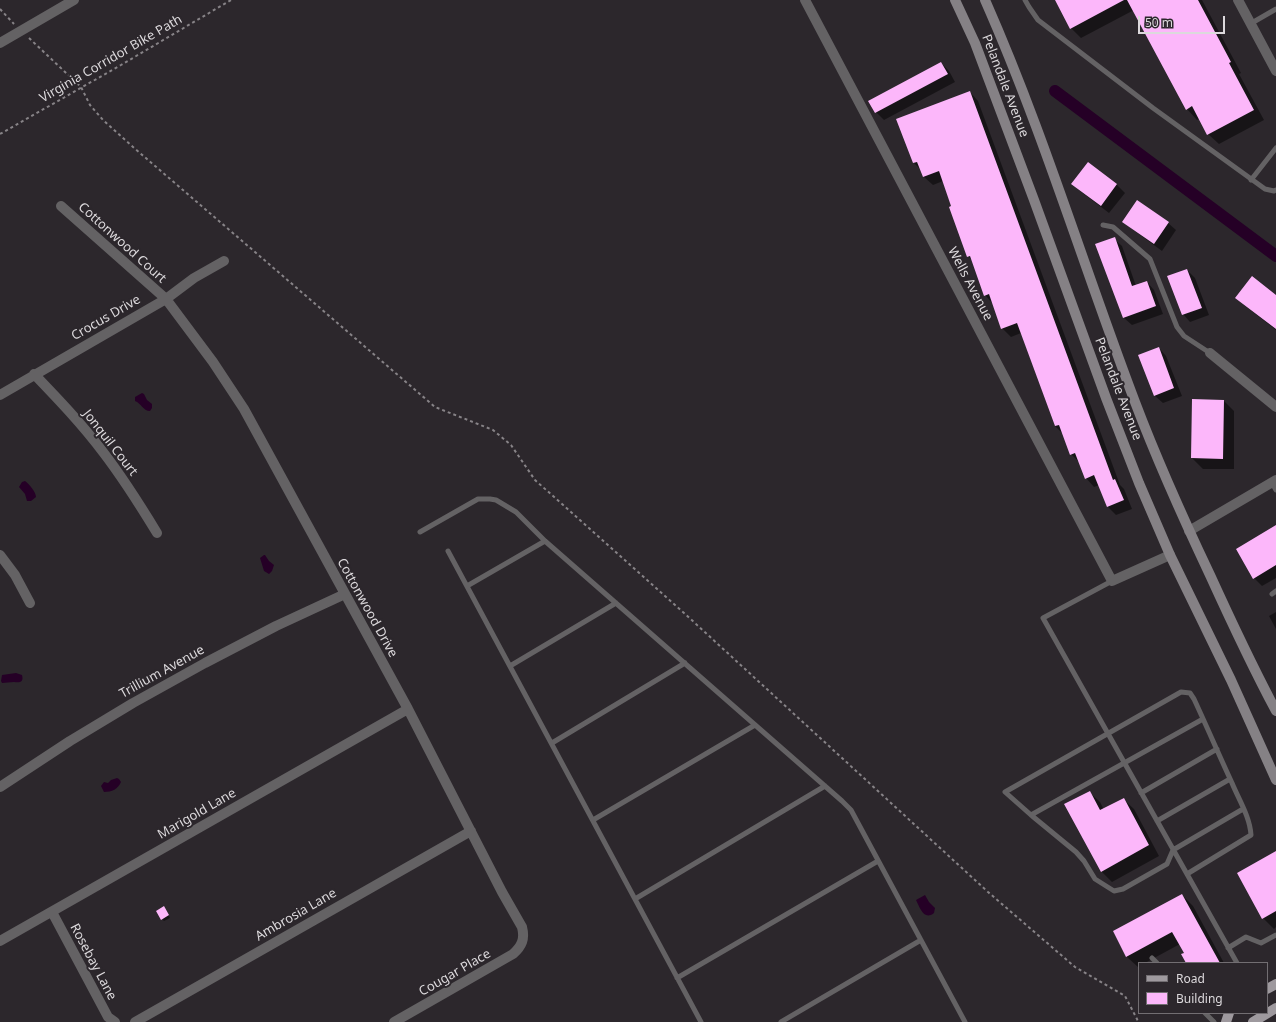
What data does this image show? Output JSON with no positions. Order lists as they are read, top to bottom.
{
  "streets": {
    "main road": ["Pelandale Avenue"],
    "street": [
      "Cottonwood Court",
      "Wells Avenue",
      "Crocus Drive",
      "Jonquil Court",
      "Cottonwood Drive",
      "Trillium Avenue",
      "Marigold Lane",
      "Ambrosia Lane",
      "Rosebay Lane",
      "Cougar Place"
    ],
    "path": ["Virginia Corridor Bike Path"]
  },
  "crossings": [
    ["Cottonwood Court", "Crocus Drive"],
    ["Cottonwood Court", "Cottonwood Drive"],
    ["Crocus Drive", "Jonquil Court"],
    ["Crocus Drive", "Cottonwood Drive"],
    ["Cottonwood Drive", "Trillium Avenue"],
    ["Cottonwood Drive", "Marigold Lane"],
    ["Cottonwood Drive", "Ambrosia Lane"],
    ["Cottonwood Drive", "Cougar Place"],
    ["Marigold Lane", "Rosebay Lane"]
  ],
  "legend": ["Road", "Building"],
  "scale_bar": "50 m"
}
